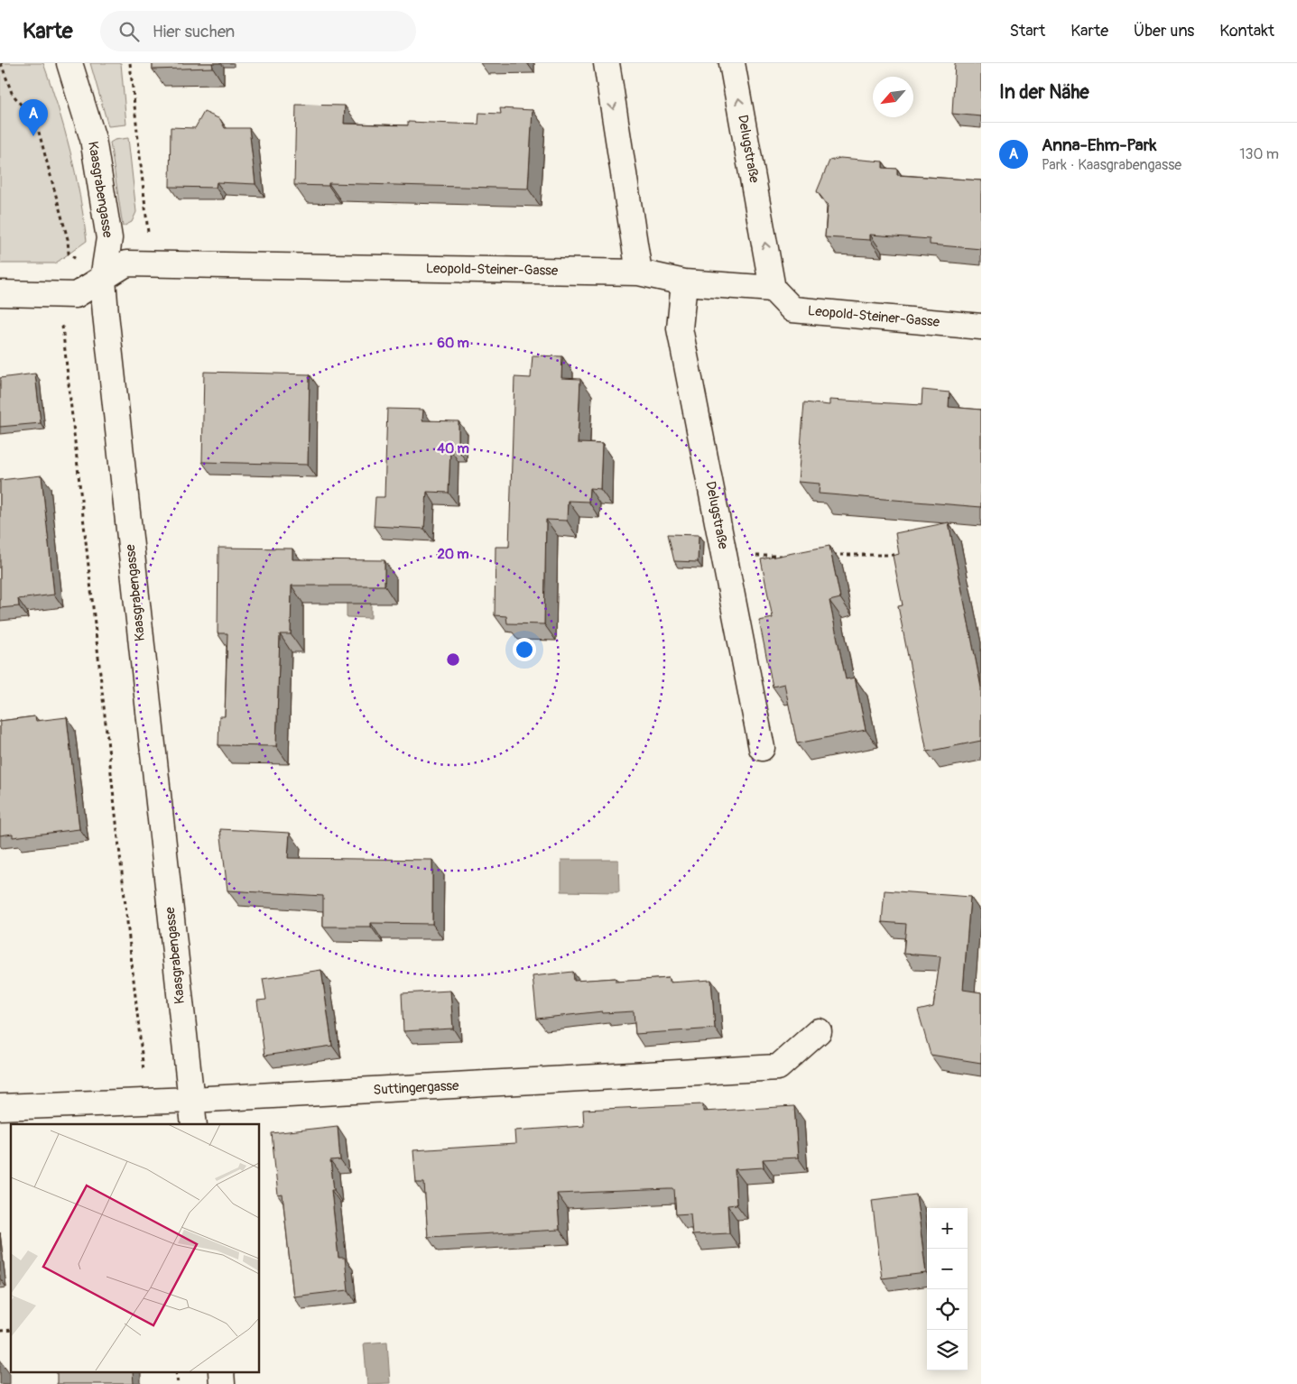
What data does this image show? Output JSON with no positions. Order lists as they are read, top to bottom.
{
  "streets": {
    "street": [
      "Delugstraße",
      "Kaasgrabengasse",
      "Leopold-Steiner-Gasse",
      "Suttingergasse"
    ]
  },
  "crossings": [
    ["Delugstraße", "Leopold-Steiner-Gasse"],
    ["Kaasgrabengasse", "Leopold-Steiner-Gasse"],
    ["Kaasgrabengasse", "Suttingergasse"]
  ],
  "north": "bottom left",
  "page": {
    "header": "Karte",
    "search": "Hier suchen",
    "nav": [
      "Start",
      "Karte",
      "Über uns",
      "Kontakt"
    ],
    "heading": "In der Nähe",
    "pins": "A",
    "list": [
      {
        "mark": "A",
        "name": "Anna-Ehm-Park",
        "note": "Park · Kaasgrabengasse",
        "value": "130 m"
      }
    ],
    "map_buttons": ["+", "−"]
  },
  "rings": ["60 m", "40 m", "20 m"]
}
